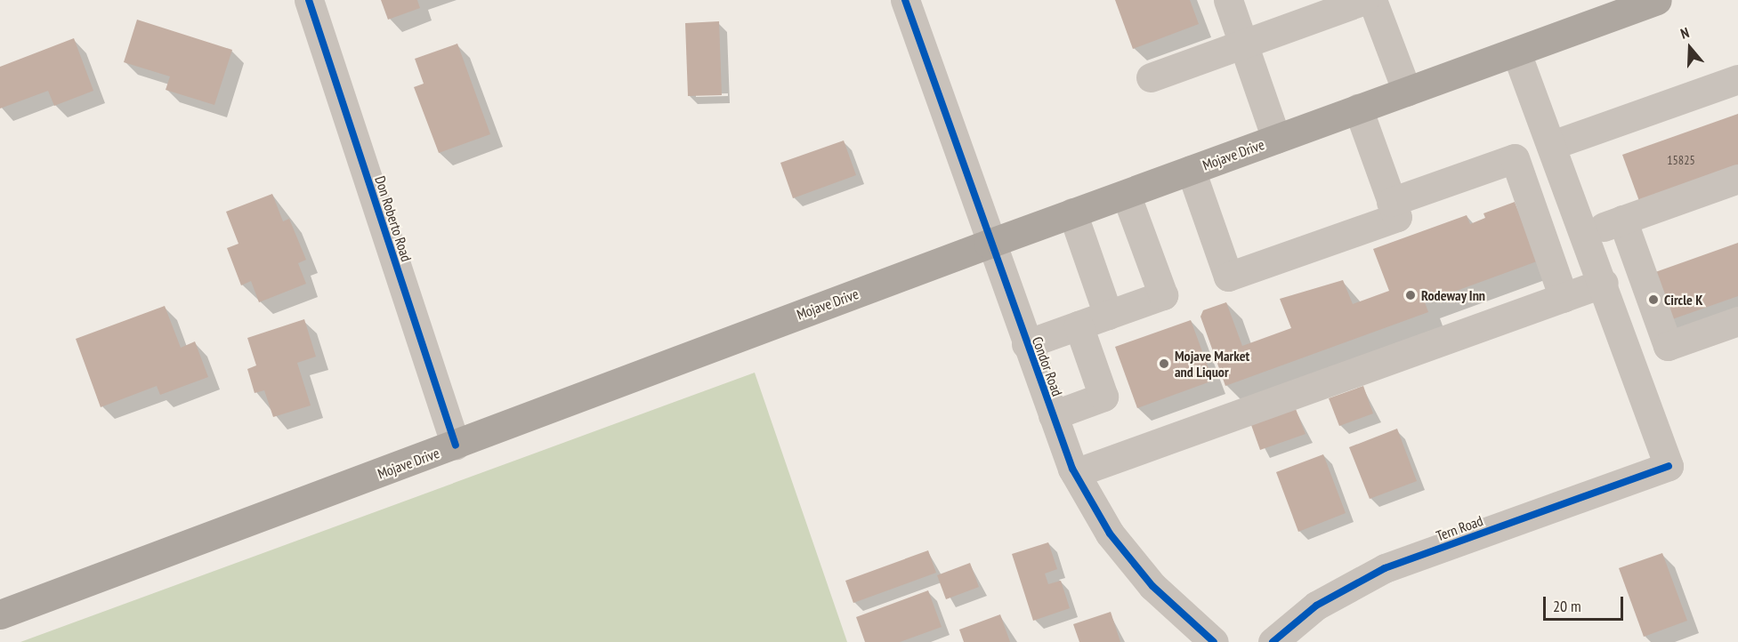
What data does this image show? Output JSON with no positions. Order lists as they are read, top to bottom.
{
  "streets": {
    "main road": ["Mojave Drive"],
    "street": ["Don Roberto Road", "Condor Road", "Tern Road"]
  },
  "crossings": [
    ["Mojave Drive", "Don Roberto Road"],
    ["Mojave Drive", "Condor Road"]
  ],
  "places": ["Rodeway Inn", "Circle K", "Mojave Market and Liquor"],
  "house_numbers": ["15825"],
  "scale_bar": "20 m",
  "north": "top"
}
